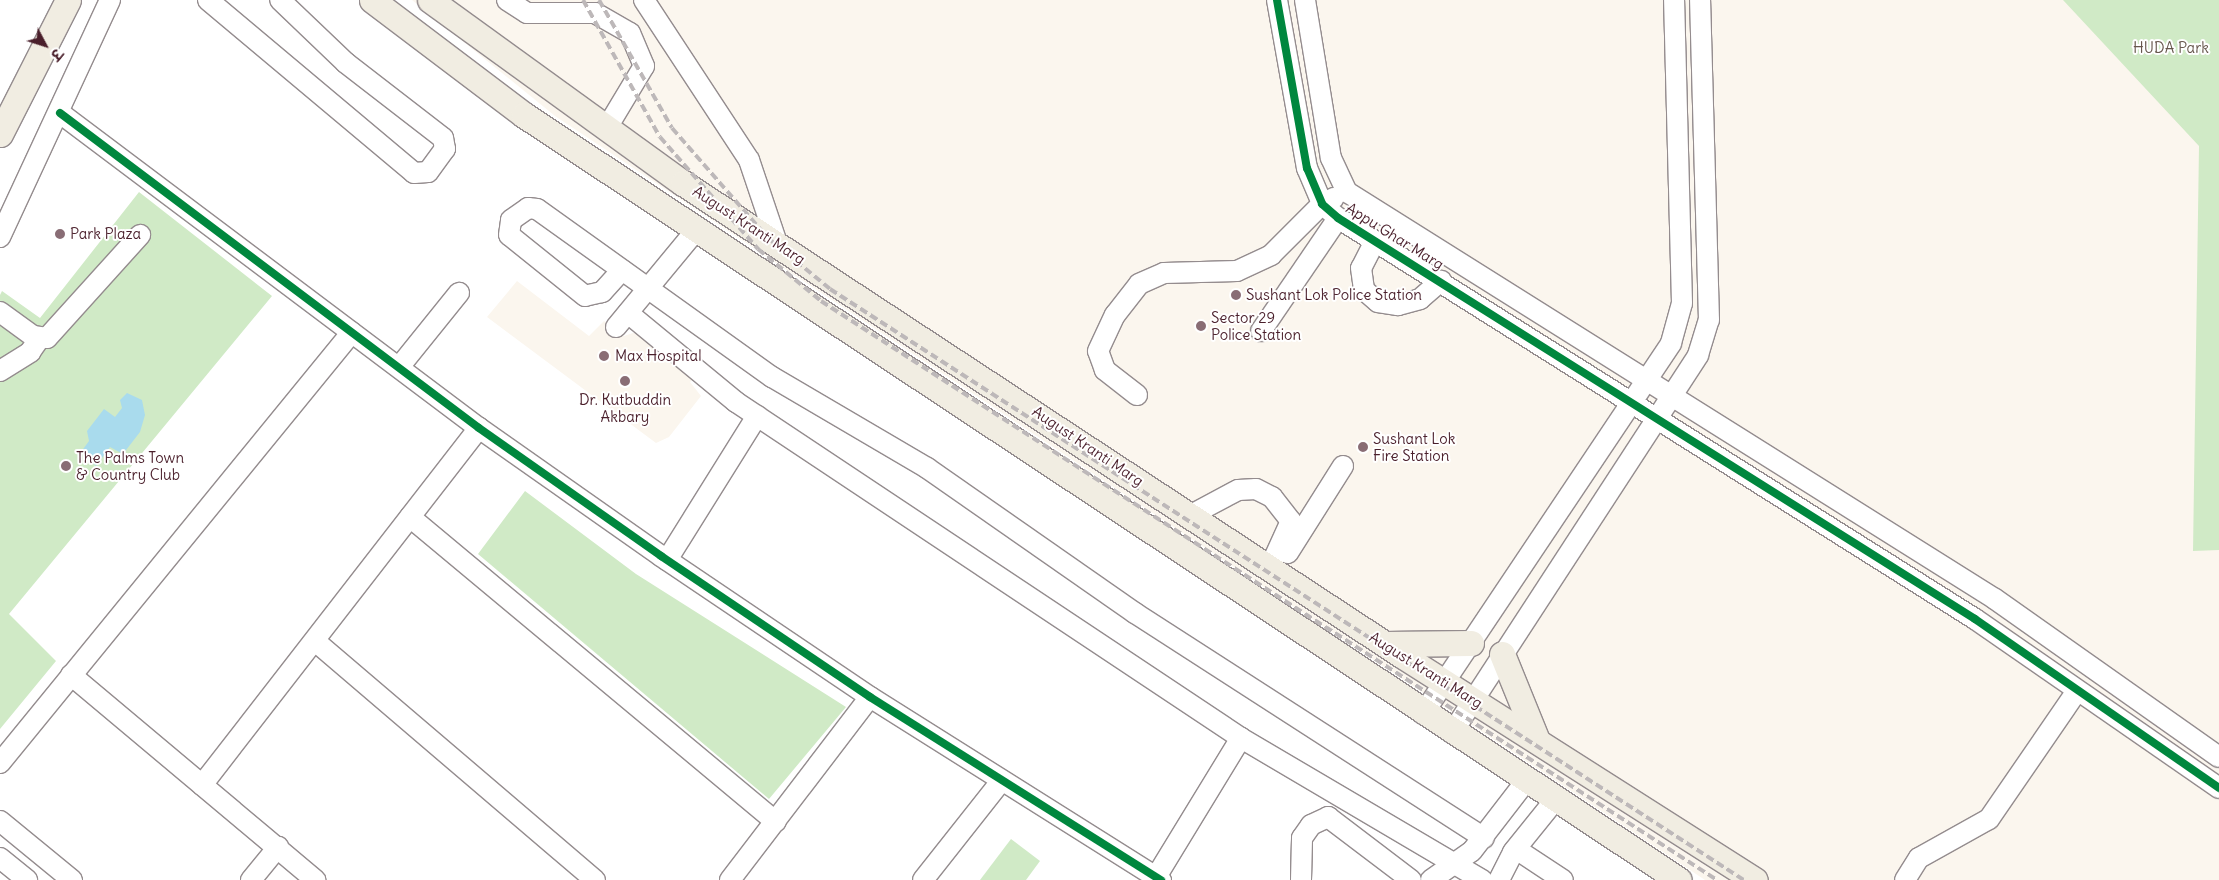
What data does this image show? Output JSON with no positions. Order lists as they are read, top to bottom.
{
  "streets": {
    "main road": ["August Kranti Marg"],
    "street": ["Appu Ghar Marg"]
  },
  "parks": ["HUDA Park"],
  "places": [
    "Park Plaza",
    "Sushant Lok Police Station",
    "Sector 29 Police Station",
    "Max Hospital",
    "Dr. Kutbuddin Akbary",
    "Sushant Lok Fire Station",
    "The Palms Town & Country Club"
  ],
  "north": "bottom right"
}
